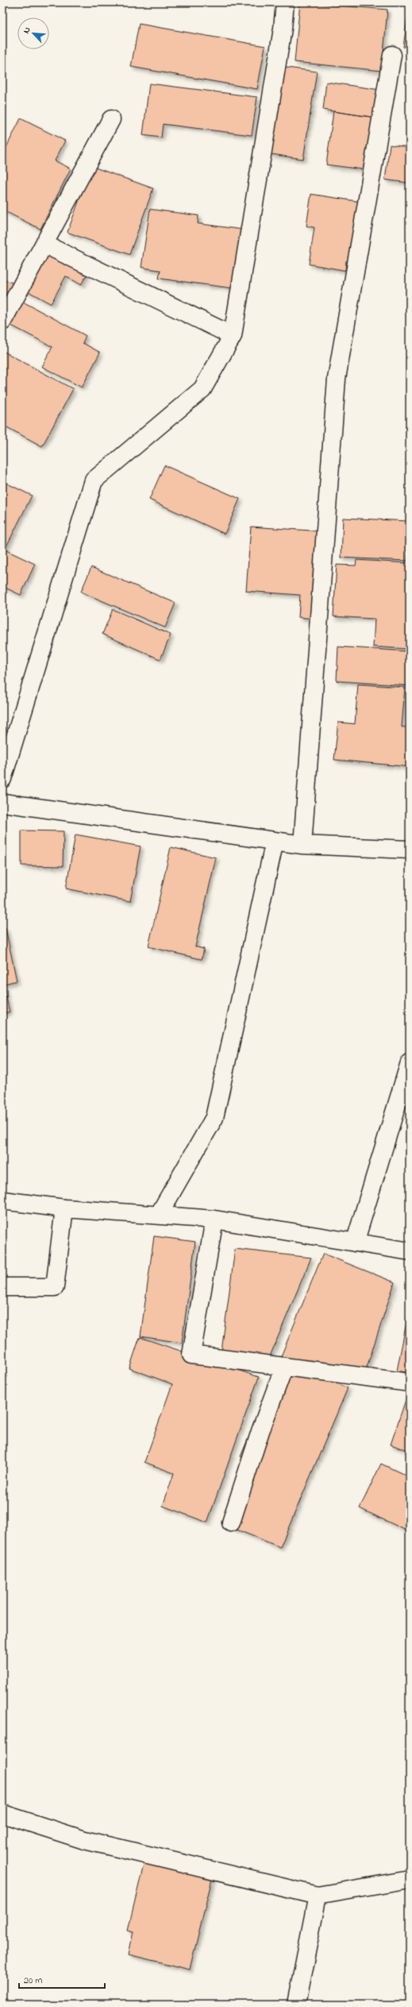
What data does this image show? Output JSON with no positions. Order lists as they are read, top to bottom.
{
  "scale_bar": "20 m",
  "north": "top left"
}
